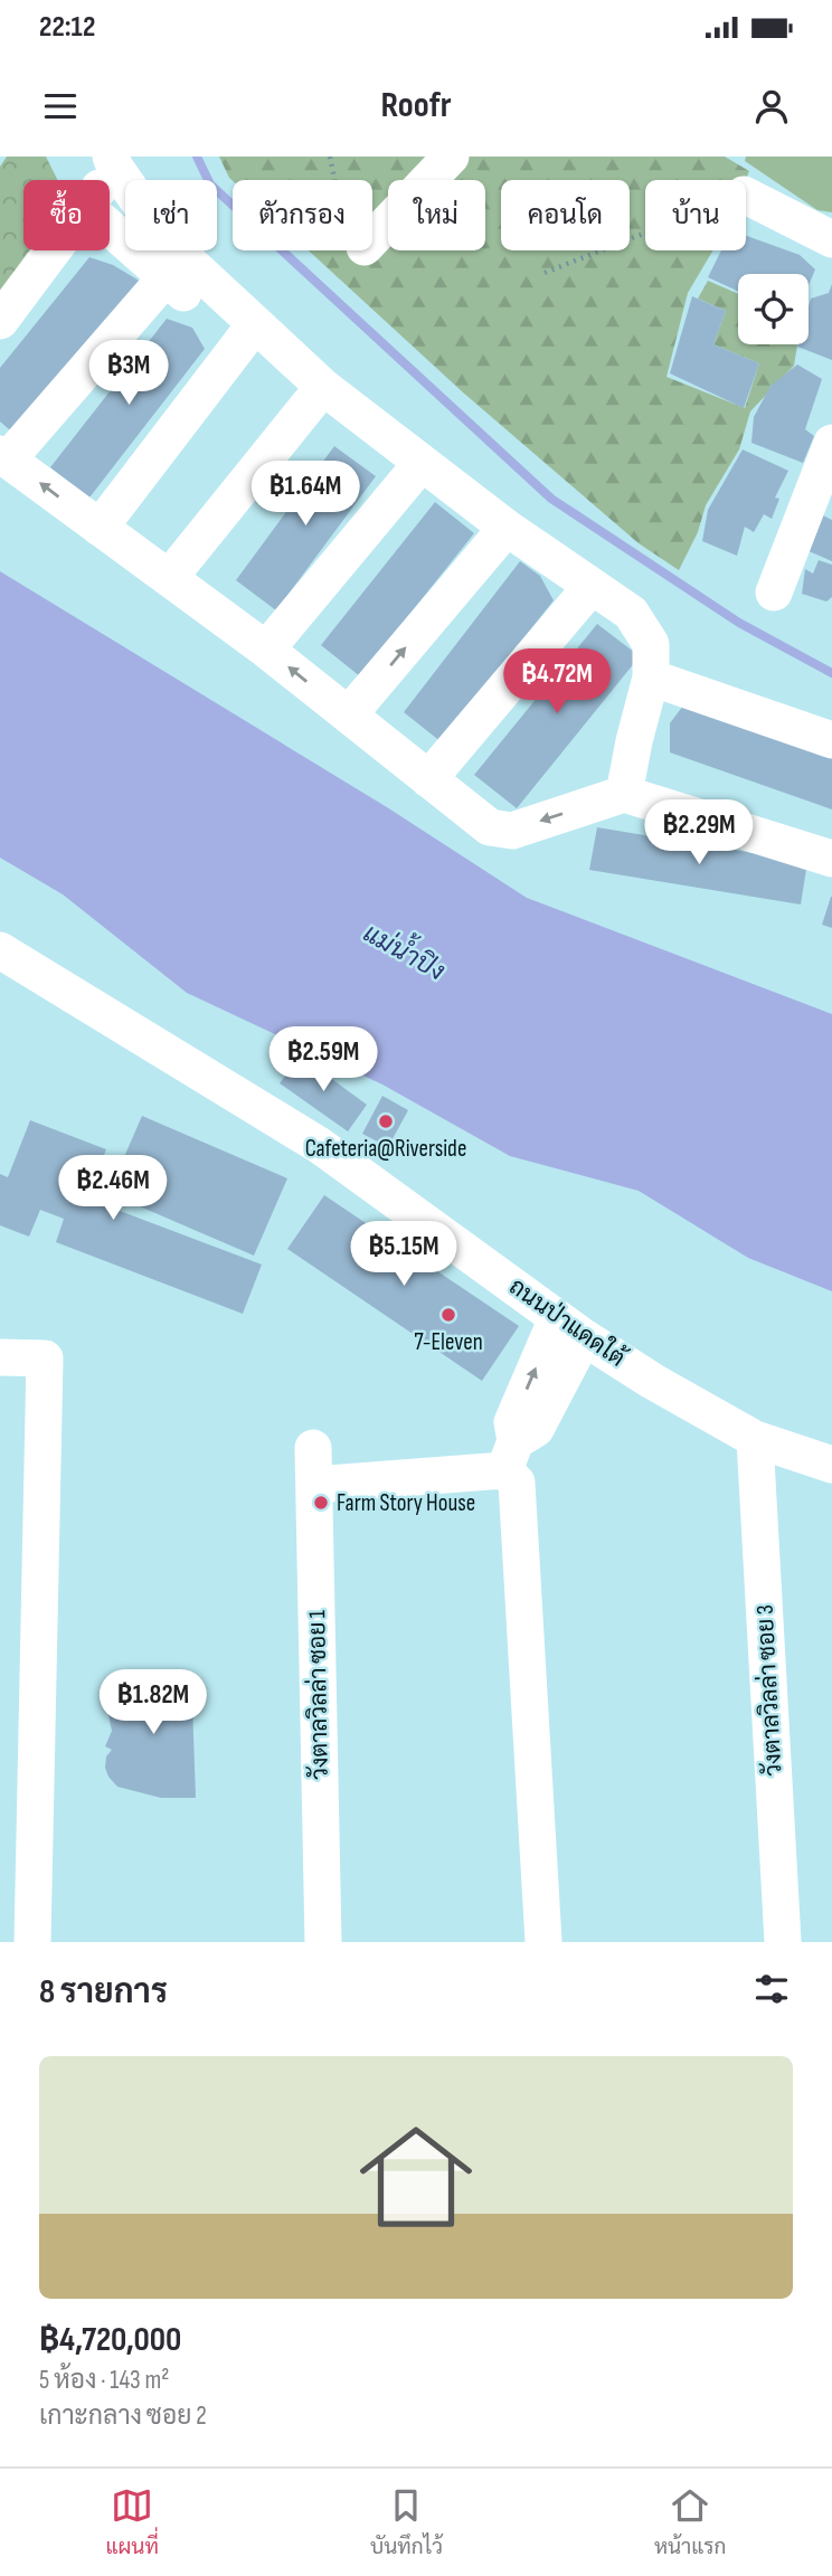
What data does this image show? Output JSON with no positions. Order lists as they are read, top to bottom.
{
  "streets": {
    "street": ["ถนนป่าแดดใต้", "วังตาลวิลล่า ซอย 3", "วังตาลวิลล่า ซอย 1"]
  },
  "crossings": [
    ["ถนนป่าแดดใต้", "วังตาลวิลล่า ซอย 3"]
  ],
  "water": ["แม่น้ำปิง"],
  "places": ["Cafeteria@Riverside", "7-Eleven", "Farm Story House"],
  "page": {
    "status": "22:12",
    "header": "Roofr",
    "chip": [
      "ซื้อ",
      "เช่า",
      "ตัวกรอง",
      "ใหม่",
      "คอนโด",
      "บ้าน"
    ],
    "price": [
      "฿3M",
      "฿1.64M",
      "฿4.72M",
      "฿2.29M",
      "฿2.59M",
      "฿2.46M",
      "฿5.15M",
      "฿1.82M"
    ],
    "heading": "8 รายการ",
    "list": [
      {
        "name": "฿4,720,000",
        "note": "5 ห้อง · 143 m² · เกาะกลาง ซอย 2"
      }
    ],
    "tabs": ["แผนที่", "บันทึกไว้", "หน้าแรก"]
  }
}
